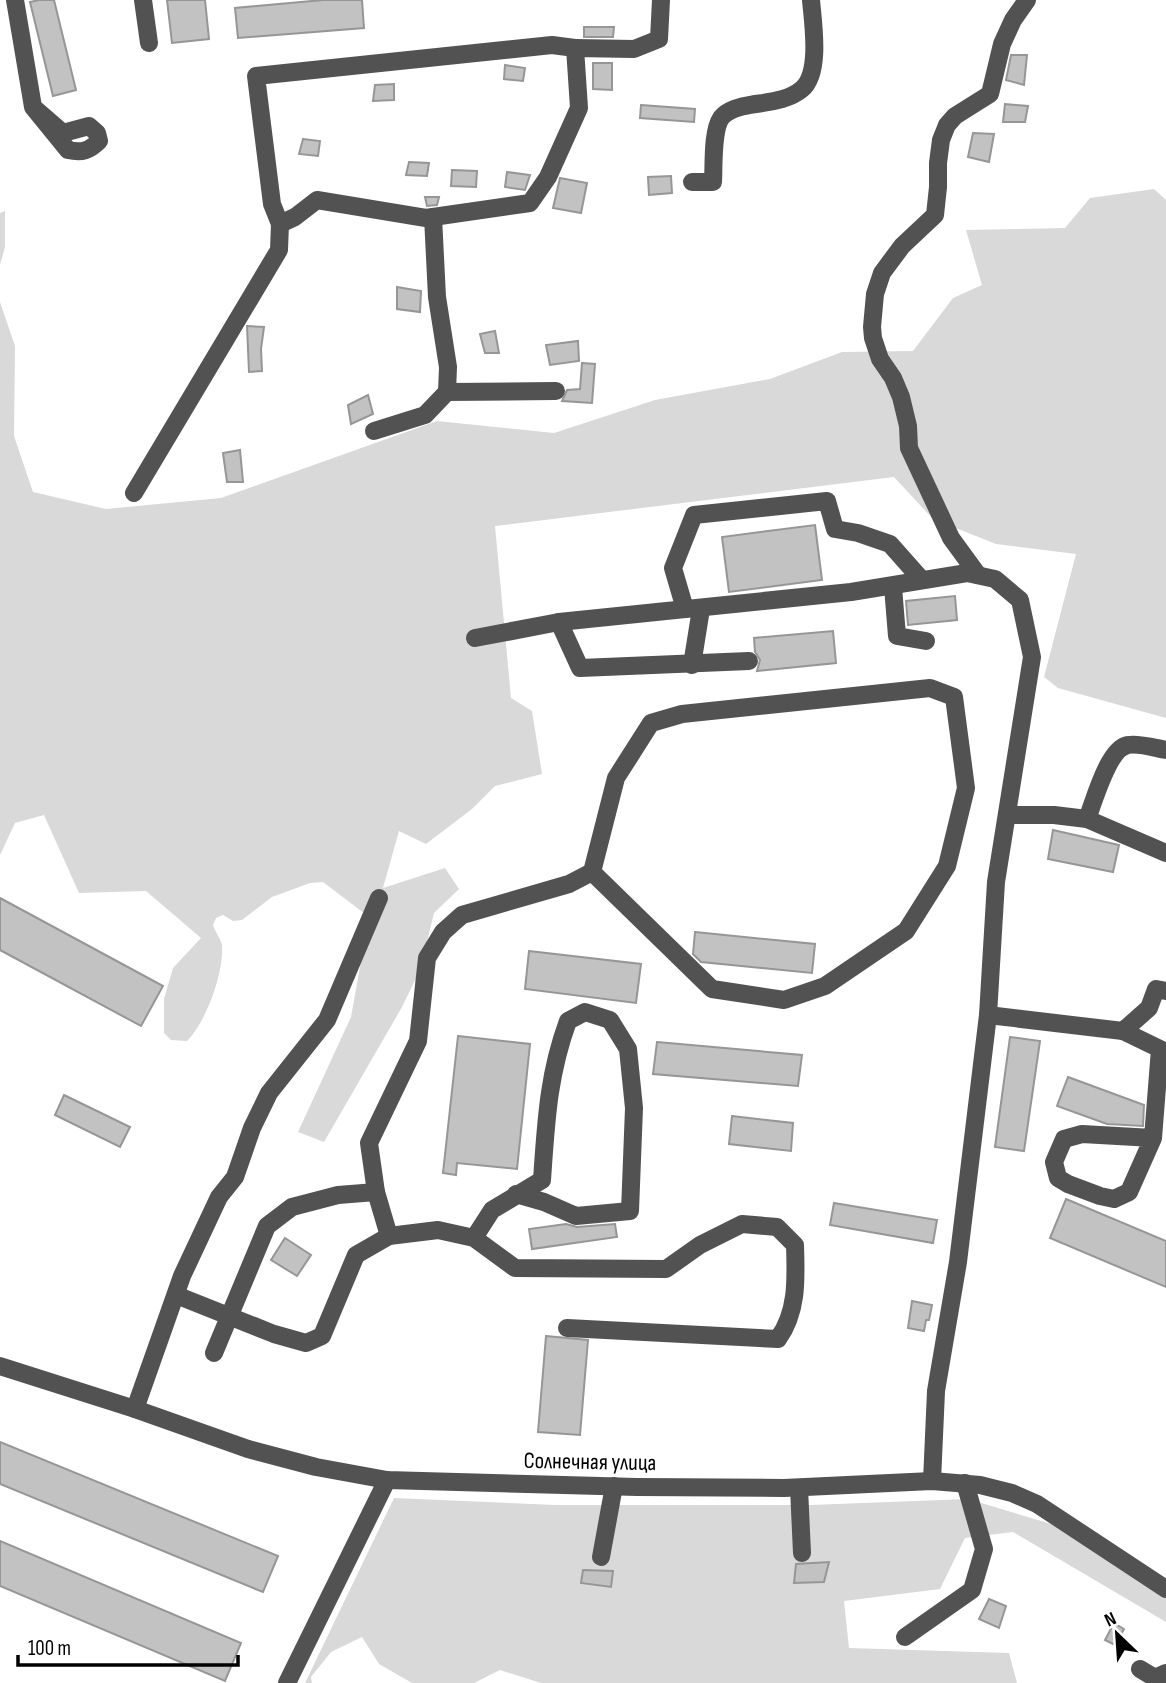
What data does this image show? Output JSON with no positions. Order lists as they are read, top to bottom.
{
  "streets": {
    "street": ["Солнечная улица"]
  },
  "scale_bar": "100 m",
  "north": "top left"
}
